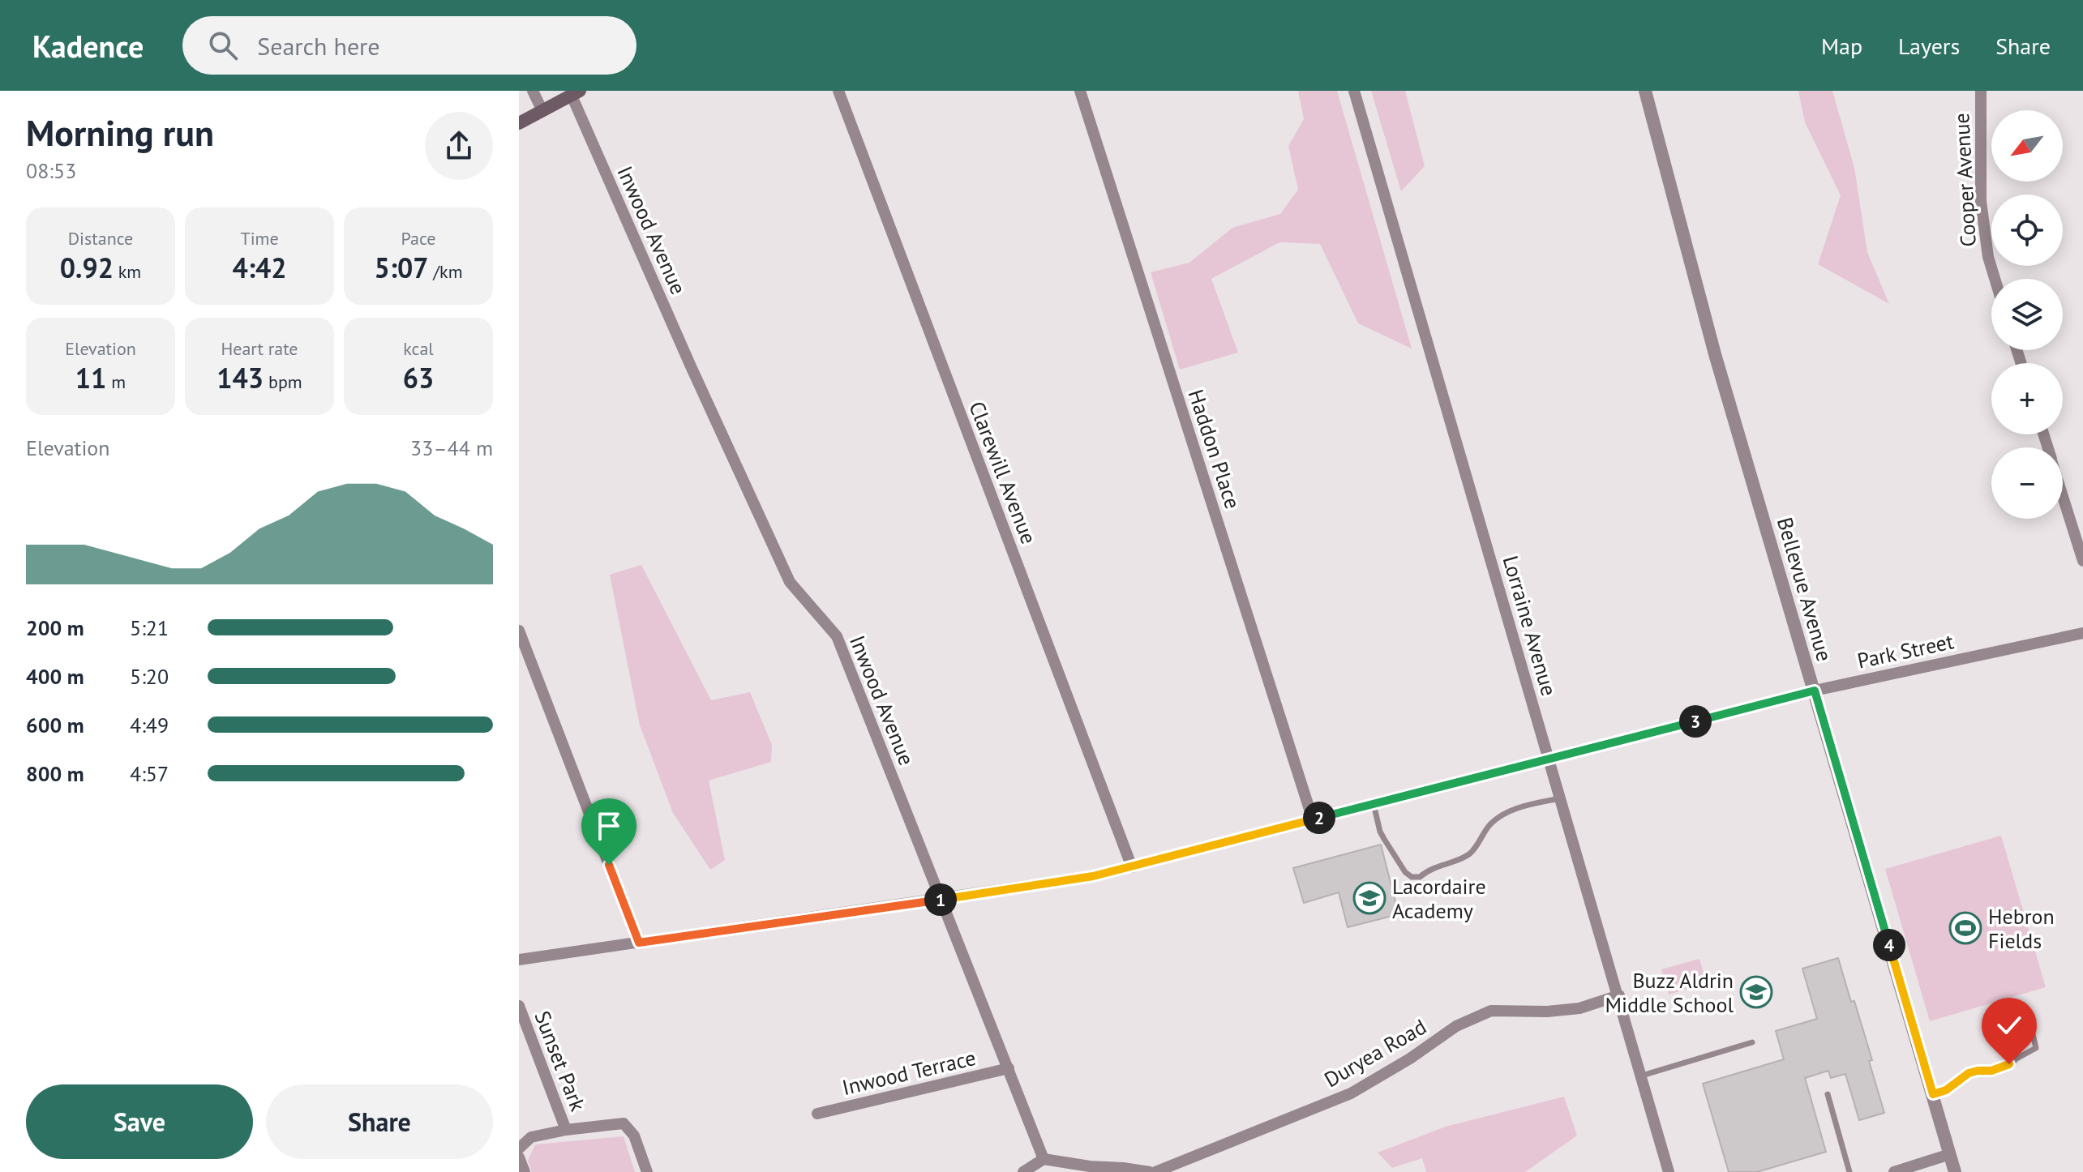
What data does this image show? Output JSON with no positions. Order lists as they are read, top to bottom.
{
  "streets": {
    "street": [
      "Cooper Avenue",
      "Inwood Avenue",
      "Haddon Place",
      "Clarewill Avenue",
      "Bellevue Avenue",
      "Lorraine Avenue",
      "Park Street",
      "Duryea Road",
      "Sunset Park",
      "Inwood Terrace"
    ]
  },
  "crossings": [
    ["Inwood Avenue", "Park Street"],
    ["Inwood Avenue", "Inwood Terrace"],
    ["Haddon Place", "Park Street"],
    ["Clarewill Avenue", "Park Street"],
    ["Bellevue Avenue", "Park Street"],
    ["Lorraine Avenue", "Park Street"],
    ["Lorraine Avenue", "Duryea Road"]
  ],
  "places": {
    "school or university": ["Lacordaire Academy", "Buzz Aldrin Middle School"],
    "sports": ["Hebron Fields"]
  },
  "north": "bottom left",
  "page": {
    "header": "Kadence",
    "search": "Search here",
    "nav": ["Map", "Layers", "Share"],
    "heading": ["Morning run", "08:53"],
    "map_buttons": ["+", "−"],
    "stats": [
      ["Distance", "0.92 km"],
      ["Time", "4:42"],
      ["Pace", "5:07 /km"],
      ["Elevation", "11 m"],
      ["Heart rate", "143 bpm"],
      ["kcal", "63"]
    ],
    "chart": ["Elevation", "33–44 m"],
    "list": [
      {
        "name": "200 m",
        "note": "5:21"
      },
      {
        "name": "400 m",
        "note": "5:20"
      },
      {
        "name": "600 m",
        "note": "4:49"
      },
      {
        "name": "800 m",
        "note": "4:57"
      }
    ],
    "pins": [
      "3",
      "2",
      "1",
      "4"
    ],
    "buttons": ["Save", "Share"]
  }
}
